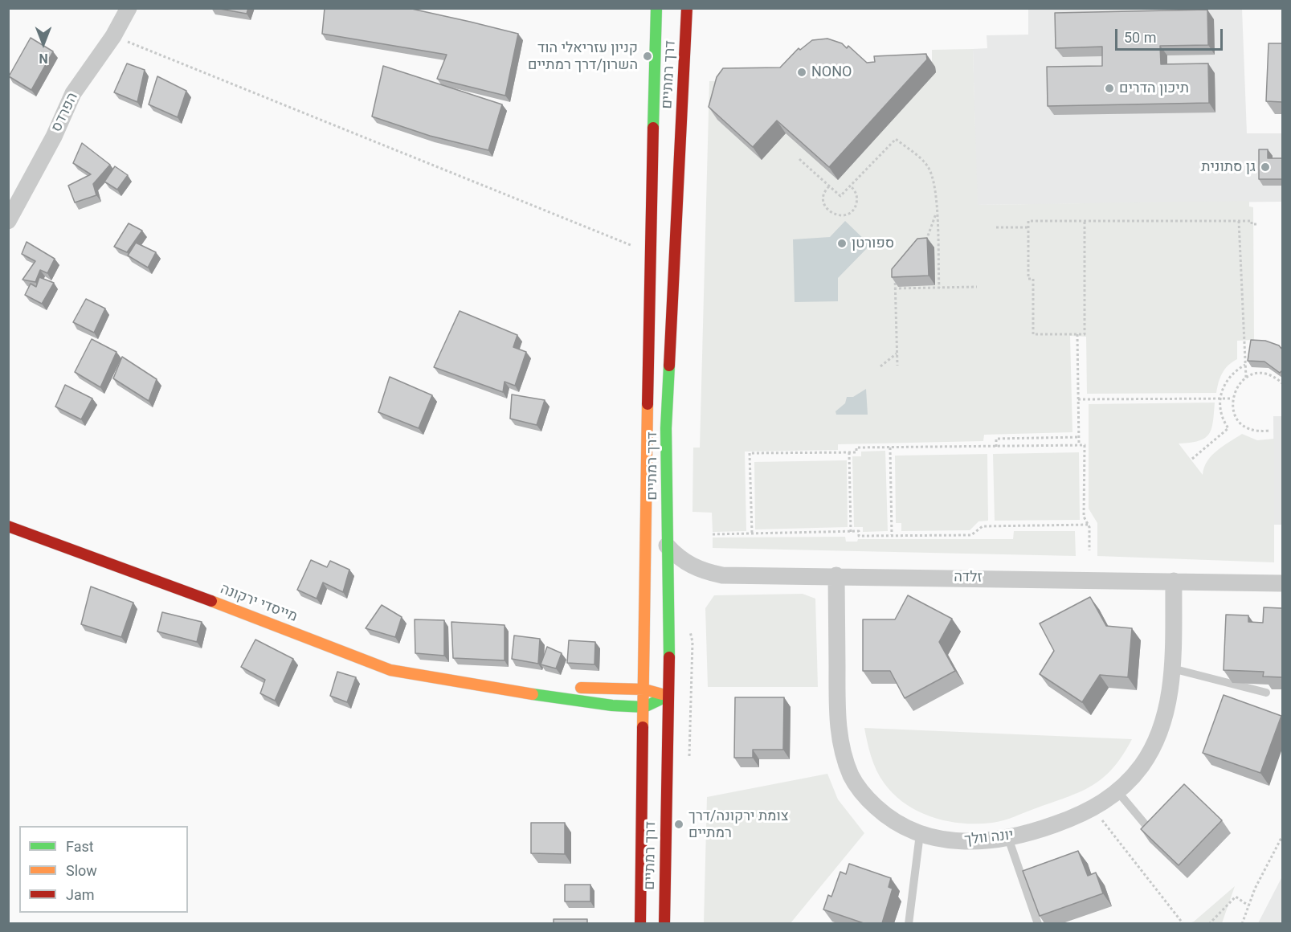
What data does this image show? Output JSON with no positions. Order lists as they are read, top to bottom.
{
  "streets": {
    "main road": ["דרך רמתיים", "מייסדי ירקונה"],
    "street": ["הפרדס", "זלדה", "יונה וולך"]
  },
  "crossings": [
    ["דרך רמתיים", "זלדה"],
    ["דרך רמתיים", "מייסדי ירקונה"],
    ["זלדה", "יונה וולך"]
  ],
  "places": [
    "קניון עזריאלי הוד השרון/דרך רמתיים",
    "NONO",
    "תיכון הדרים",
    "גן סתונית",
    "ספורטן",
    "צומת ירקונה/דרך רמתיים"
  ],
  "legend": ["Fast", "Slow", "Jam"],
  "scale_bar": "50 m",
  "north": "bottom"
}
